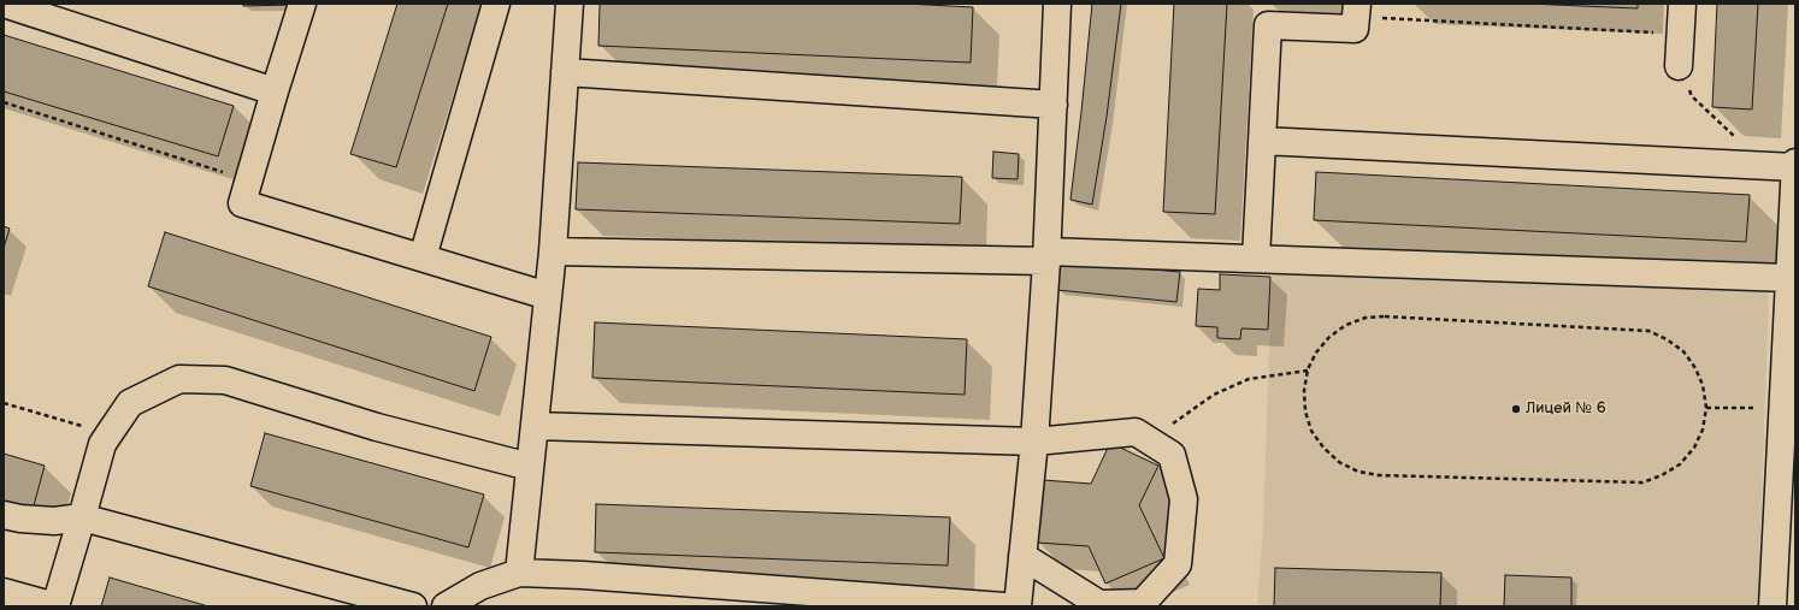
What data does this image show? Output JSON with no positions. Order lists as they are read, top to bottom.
{
  "places": ["Лицей № 6"]
}
